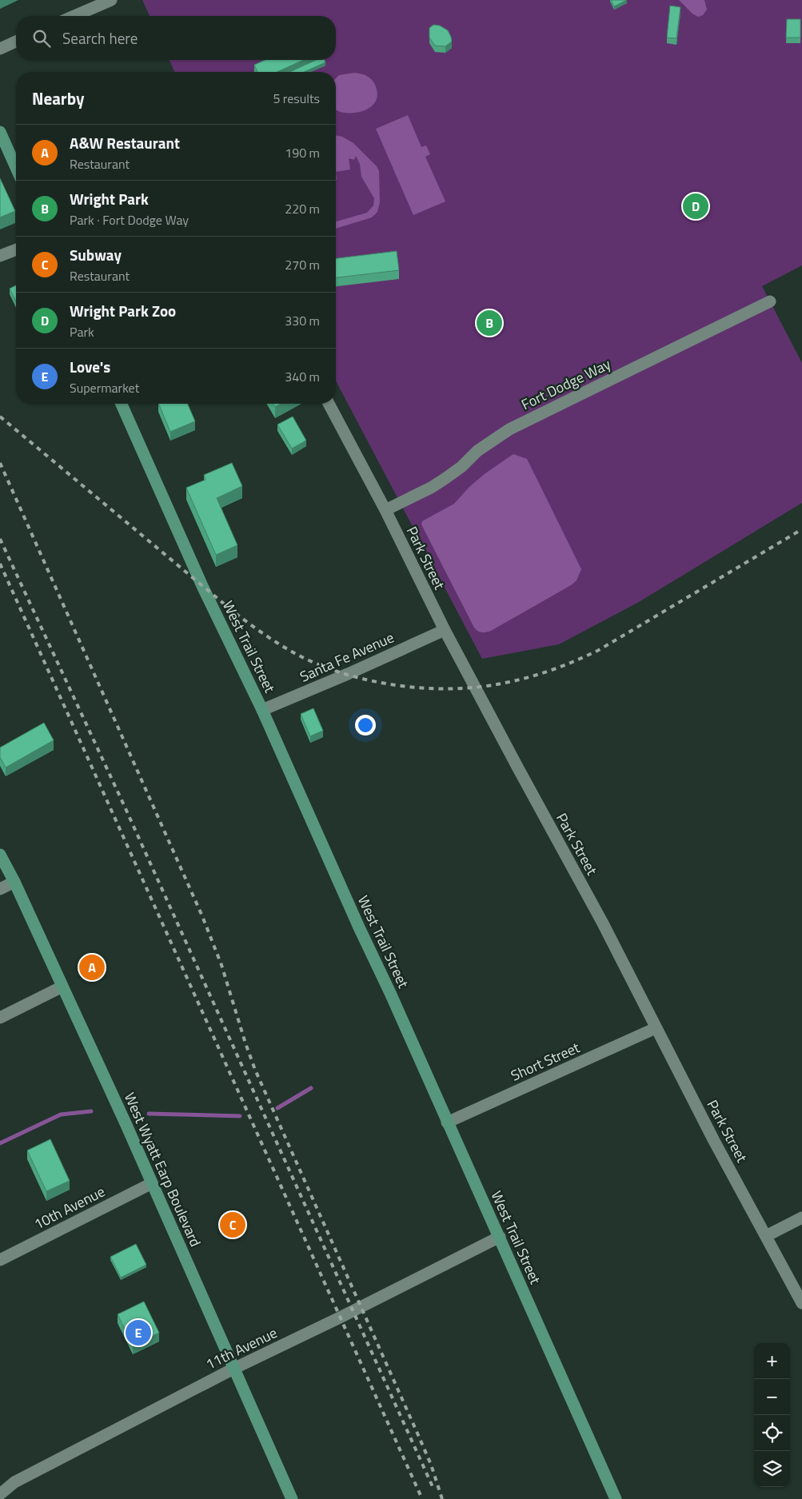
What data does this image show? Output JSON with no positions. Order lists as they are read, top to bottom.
{
  "streets": {
    "main road": ["West Trail Street", "West Wyatt Earp Boulevard"],
    "street": [
      "Fort Dodge Way",
      "Park Street",
      "Santa Fe Avenue",
      "Short Street",
      "10th Avenue",
      "11th Avenue"
    ]
  },
  "crossings": [
    ["Fort Dodge Way", "Park Street"],
    ["Park Street", "Santa Fe Avenue"],
    ["Park Street", "Short Street"],
    ["West Trail Street", "Santa Fe Avenue"],
    ["West Trail Street", "Short Street"],
    ["West Trail Street", "11th Avenue"],
    ["West Wyatt Earp Boulevard", "10th Avenue"],
    ["West Wyatt Earp Boulevard", "11th Avenue"]
  ],
  "page": {
    "search": "Search here",
    "heading": ["Nearby", "5 results"],
    "list": [
      {
        "mark": "A",
        "name": "A&W Restaurant",
        "note": "Restaurant",
        "value": "190 m"
      },
      {
        "mark": "B",
        "name": "Wright Park",
        "note": "Park · Fort Dodge Way",
        "value": "220 m"
      },
      {
        "mark": "C",
        "name": "Subway",
        "note": "Restaurant",
        "value": "270 m"
      },
      {
        "mark": "D",
        "name": "Wright Park Zoo",
        "note": "Park",
        "value": "330 m"
      },
      {
        "mark": "E",
        "name": "Love's",
        "note": "Supermarket",
        "value": "340 m"
      }
    ],
    "pins": [
      "D",
      "B",
      "A",
      "C",
      "E"
    ],
    "map_buttons": ["+", "−"]
  }
}
